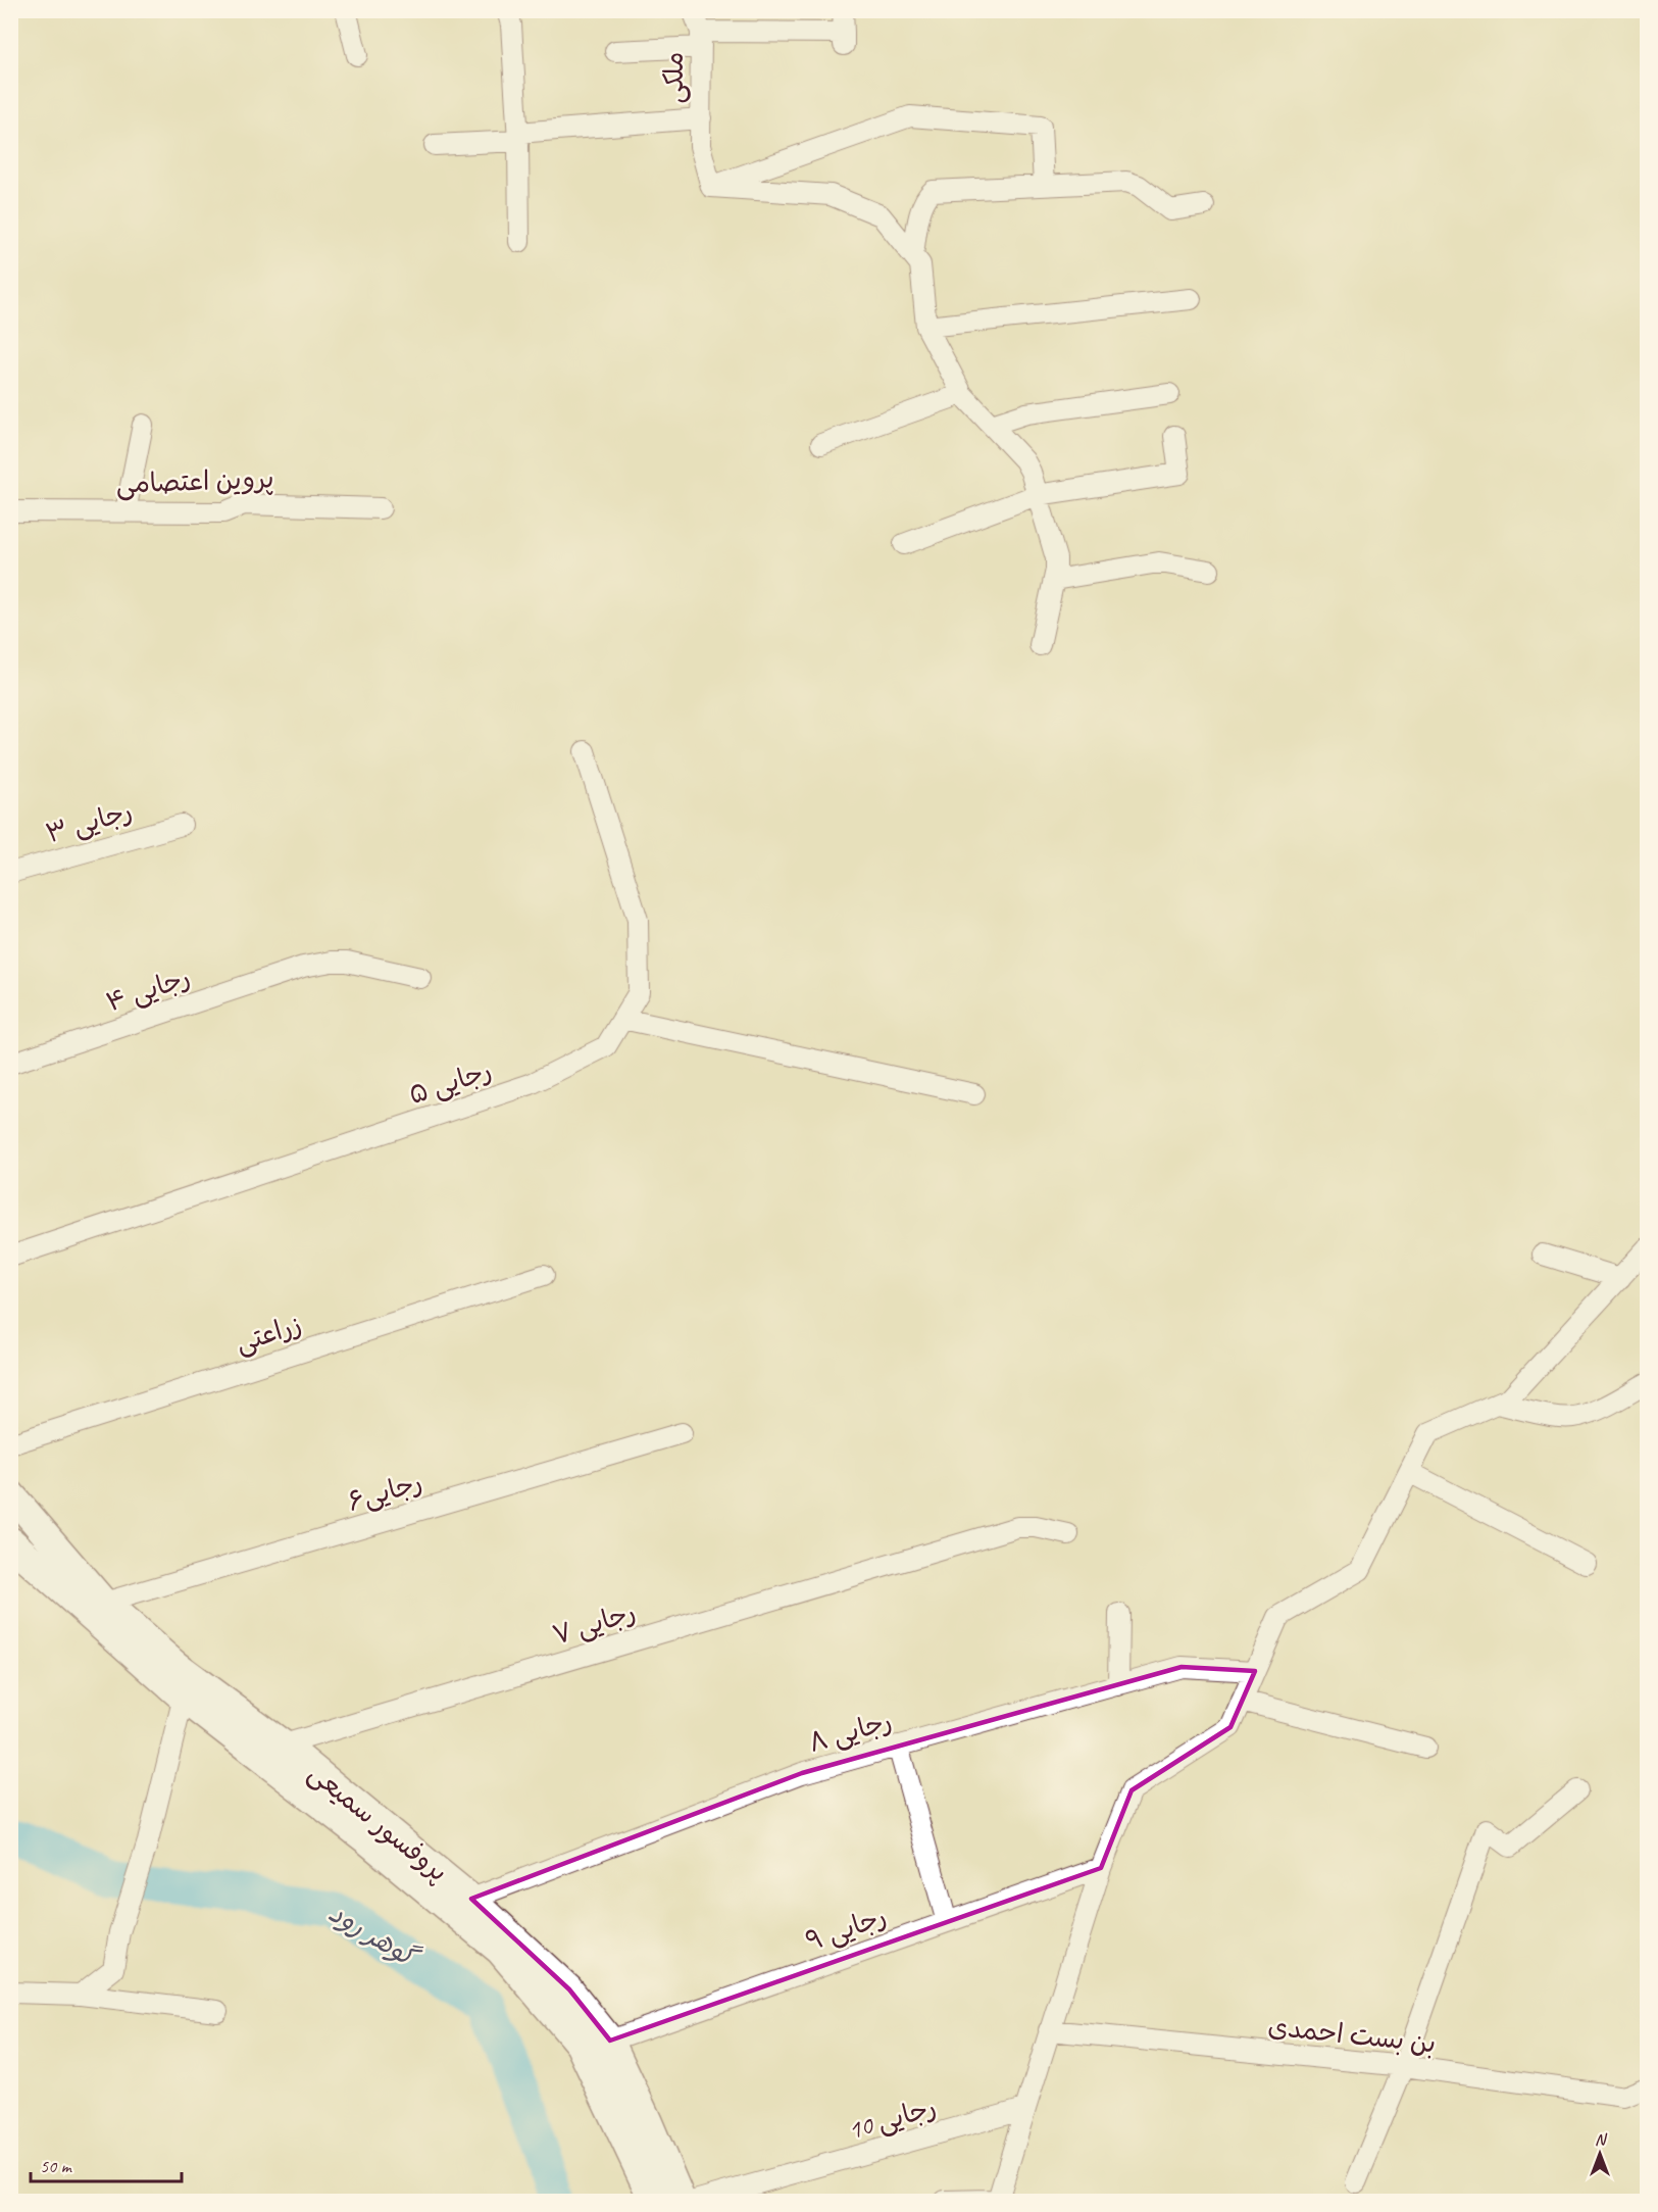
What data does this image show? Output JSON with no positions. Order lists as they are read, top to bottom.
{
  "streets": {
    "main road": ["پروفسور سمیعی"],
    "street": [
      "ملکی",
      "پروین اعتصامی",
      "رجایی ۳",
      "رجایی ۴",
      "رجایی ۵",
      "زراعتی",
      "رجایی۶",
      "رجایی ۷",
      "رجایی ۸",
      "رجایی ۹",
      "بن بست احمدی",
      "رجایی 10"
    ]
  },
  "crossings": [
    ["رجایی۶", "پروفسور سمیعی"],
    ["رجایی ۷", "پروفسور سمیعی"],
    ["رجایی ۸", "پروفسور سمیعی"],
    ["پروفسور سمیعی", "رجایی ۹"]
  ],
  "water": ["گوهر رود"],
  "scale_bar": "50 m",
  "north": "top"
}
